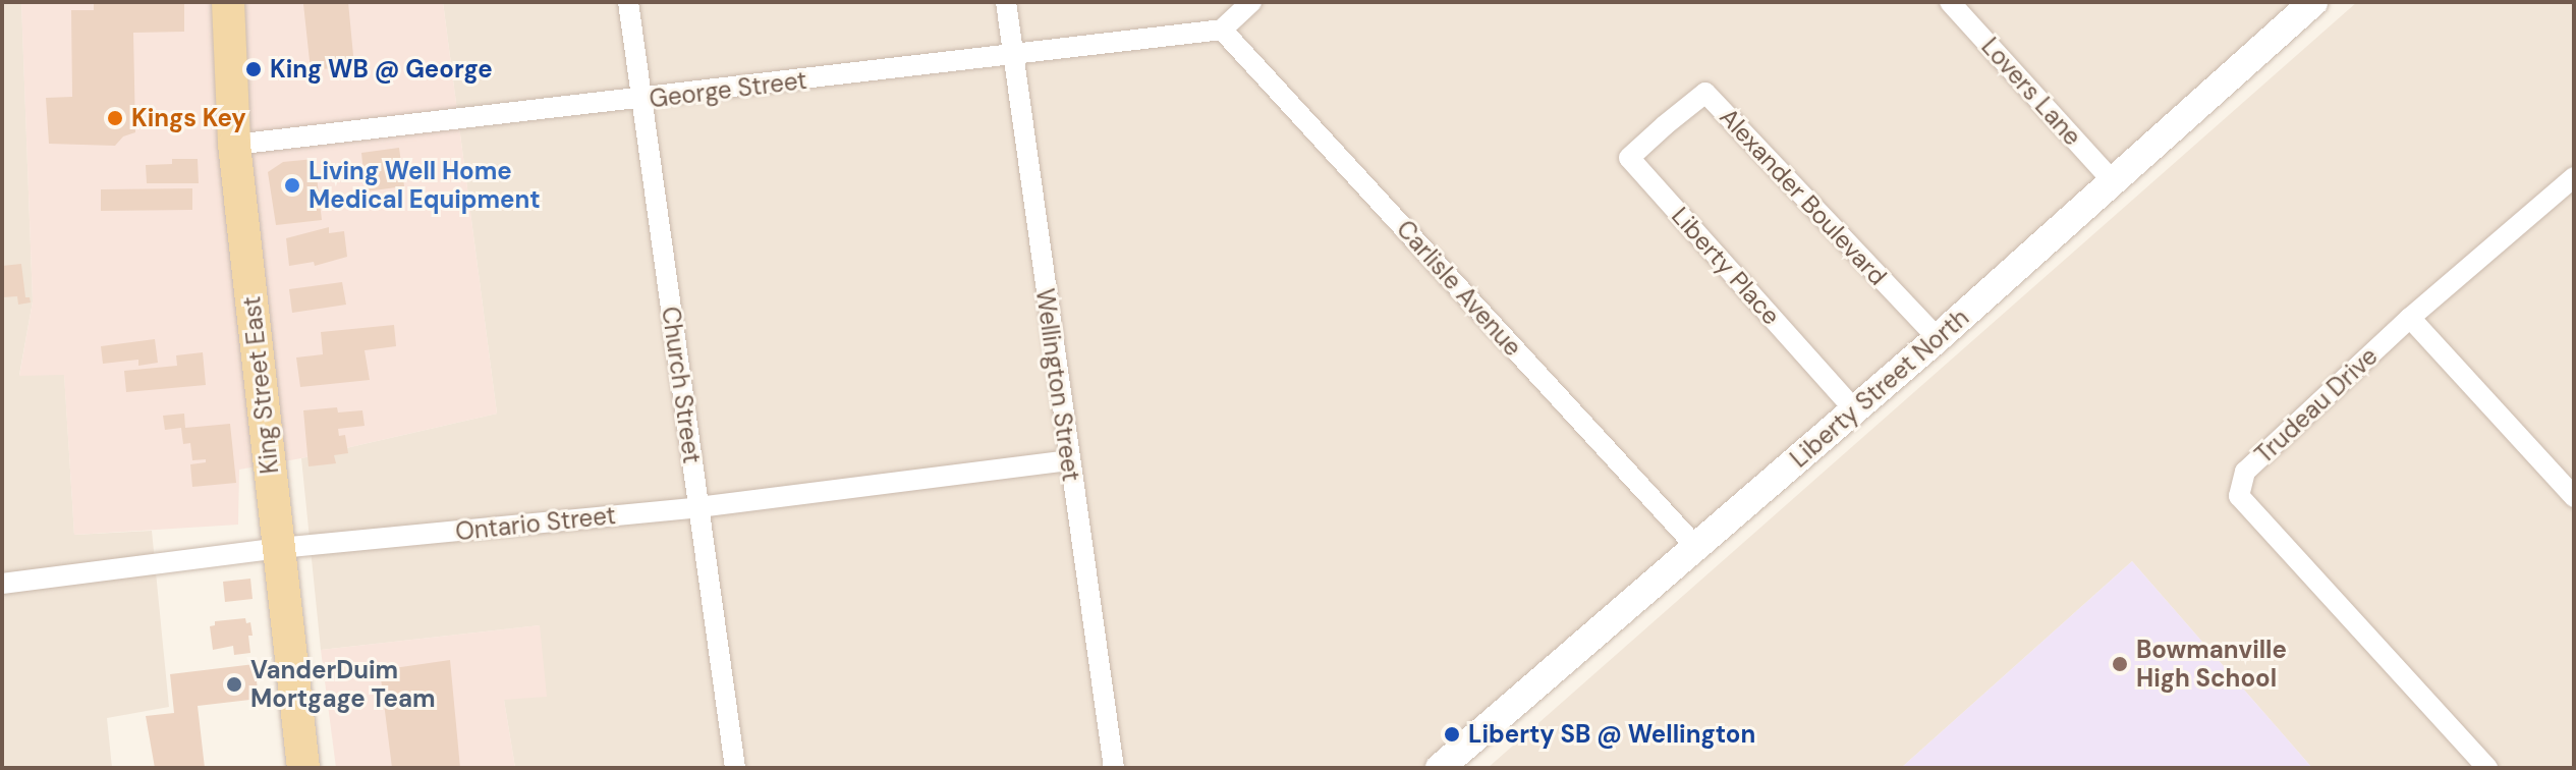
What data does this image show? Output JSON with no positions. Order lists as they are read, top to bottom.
{
  "streets": {
    "main road": ["King Street East", "Liberty Street North"],
    "street": [
      "George Street",
      "Lovers Lane",
      "Alexander Boulevard",
      "Liberty Place",
      "Carlisle Avenue",
      "Church Street",
      "Wellington Street",
      "Trudeau Drive",
      "Ontario Street"
    ]
  },
  "crossings": [
    ["George Street", "Carlisle Avenue"],
    ["George Street", "King Street East"],
    ["George Street", "Church Street"],
    ["George Street", "Wellington Street"],
    ["Lovers Lane", "Liberty Street North"],
    ["Alexander Boulevard", "Liberty Place"],
    ["Alexander Boulevard", "Liberty Street North"],
    ["Liberty Place", "Liberty Street North"],
    ["Carlisle Avenue", "Liberty Street North"],
    ["King Street East", "Ontario Street"],
    ["Church Street", "Ontario Street"],
    ["Wellington Street", "Ontario Street"]
  ],
  "places": [
    "King WB @ George",
    "Kings Key",
    "Living Well Home Medical Equipment",
    "Bowmanville High School",
    "VanderDuim Mortgage Team",
    "Liberty SB @ Wellington"
  ]
}
